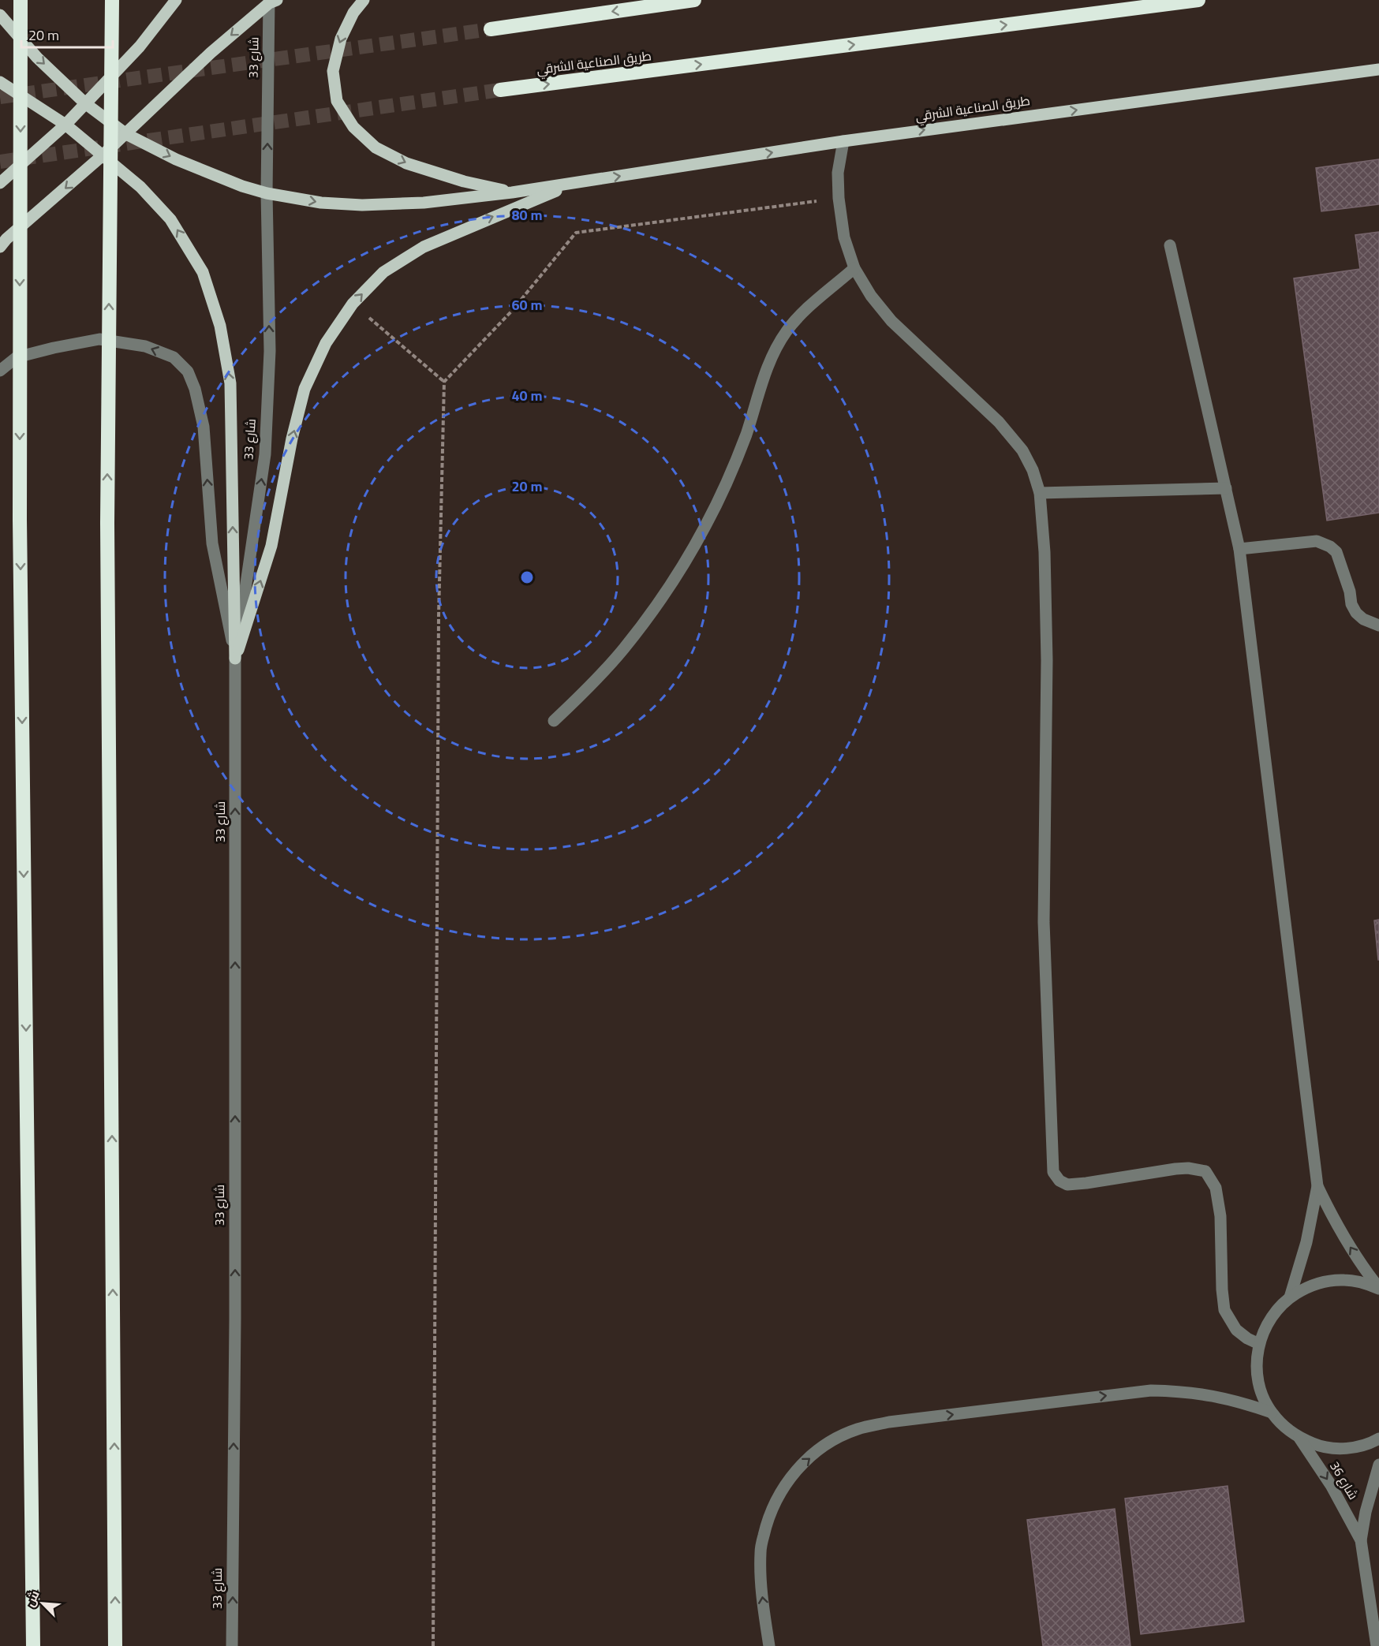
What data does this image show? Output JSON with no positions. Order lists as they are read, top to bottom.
{
  "streets": {
    "highway": ["طريق الصناعية الشرقي"],
    "street": ["شارع 33", "شارع 36"]
  },
  "one_way": ["شارع 33", "طريق الصناعية الشرقي", "شارع 36"],
  "scale_bar": "20 m",
  "north": "top left",
  "rings": [
    "80 m",
    "60 m",
    "40 m",
    "20 m"
  ]
}
